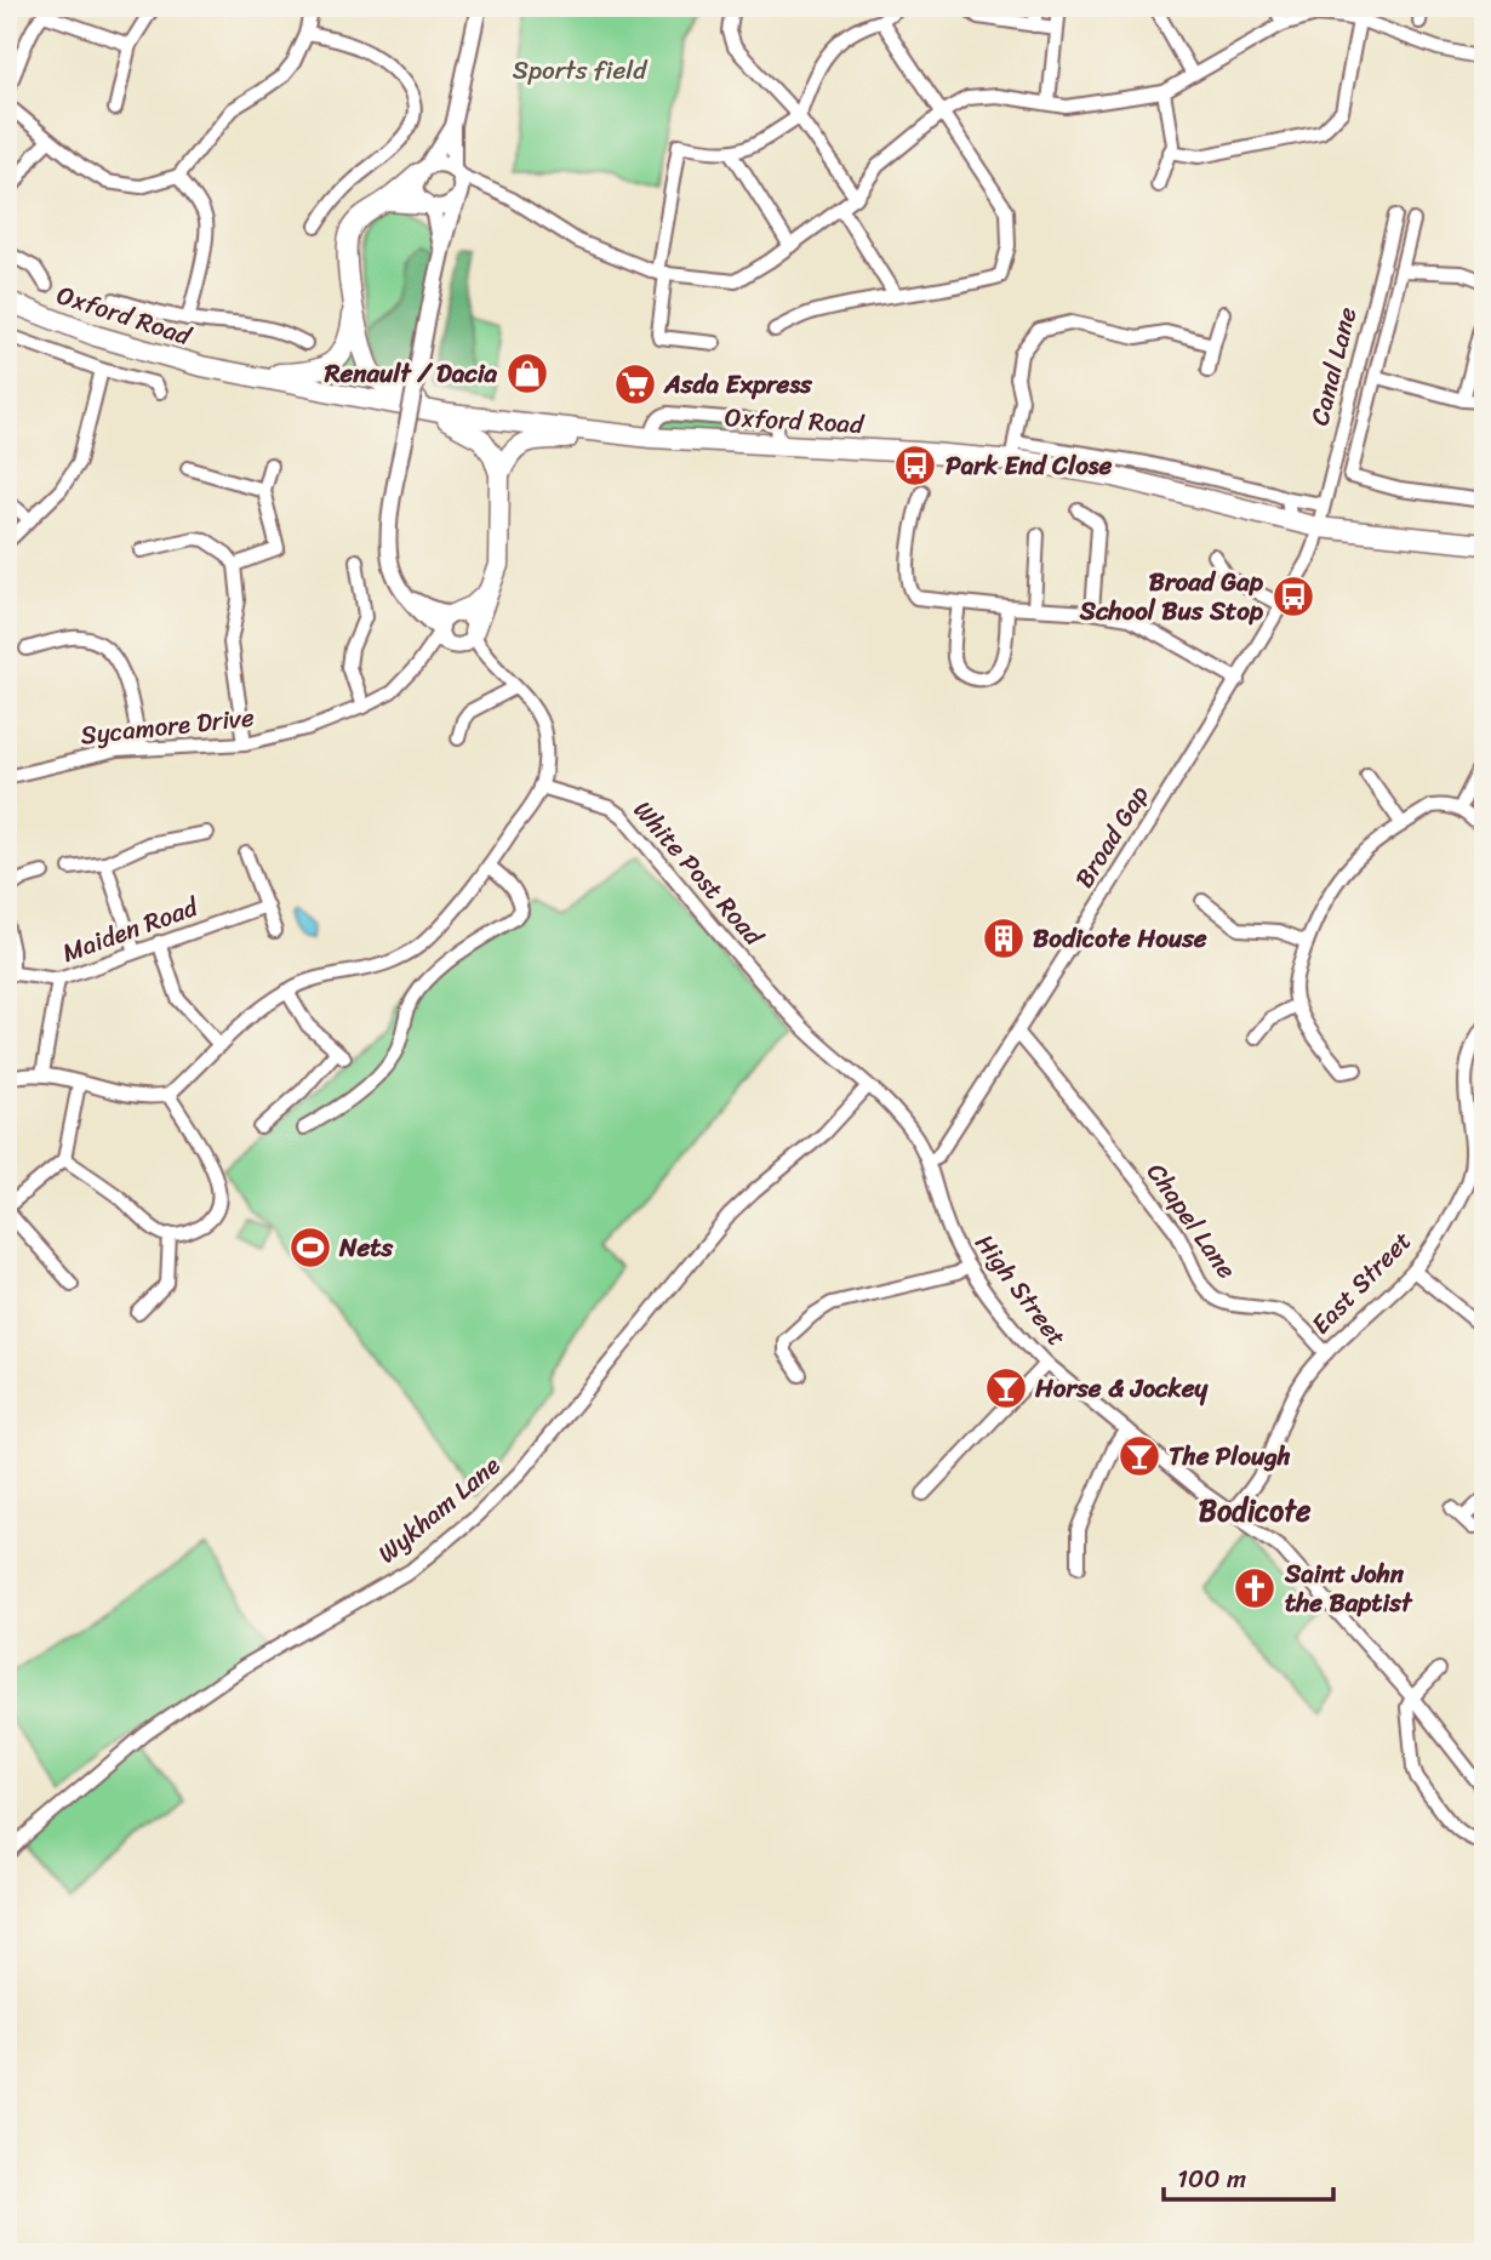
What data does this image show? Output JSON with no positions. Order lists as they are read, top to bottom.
{
  "streets": {
    "main road": ["Oxford Road"],
    "street": [
      "Canal Lane",
      "Sycamore Drive",
      "Broad Gap",
      "White Post Road",
      "Maiden Road",
      "Chapel Lane",
      "East Street",
      "High Street",
      "Wykham Lane"
    ]
  },
  "crossings": [
    ["Oxford Road", "Canal Lane"],
    ["Oxford Road", "Broad Gap"],
    ["Canal Lane", "Broad Gap"],
    ["Broad Gap", "Chapel Lane"],
    ["Broad Gap", "High Street"],
    ["White Post Road", "High Street"],
    ["White Post Road", "Wykham Lane"],
    ["Chapel Lane", "East Street"],
    ["East Street", "High Street"],
    ["High Street", "Wykham Lane"]
  ],
  "districts": ["Bodicote"],
  "parks": ["Sports field"],
  "places": {
    "shop": ["Renault / Dacia"],
    "supermarket": ["Asda Express"],
    "bus stop": ["Park End Close", "Broad Gap School Bus Stop"],
    "building": ["Bodicote House"],
    "sports": ["Nets"],
    "bar": ["Horse & Jockey", "The Plough"],
    "church": ["Saint John the Baptist"]
  },
  "scale_bar": "100 m"
}
